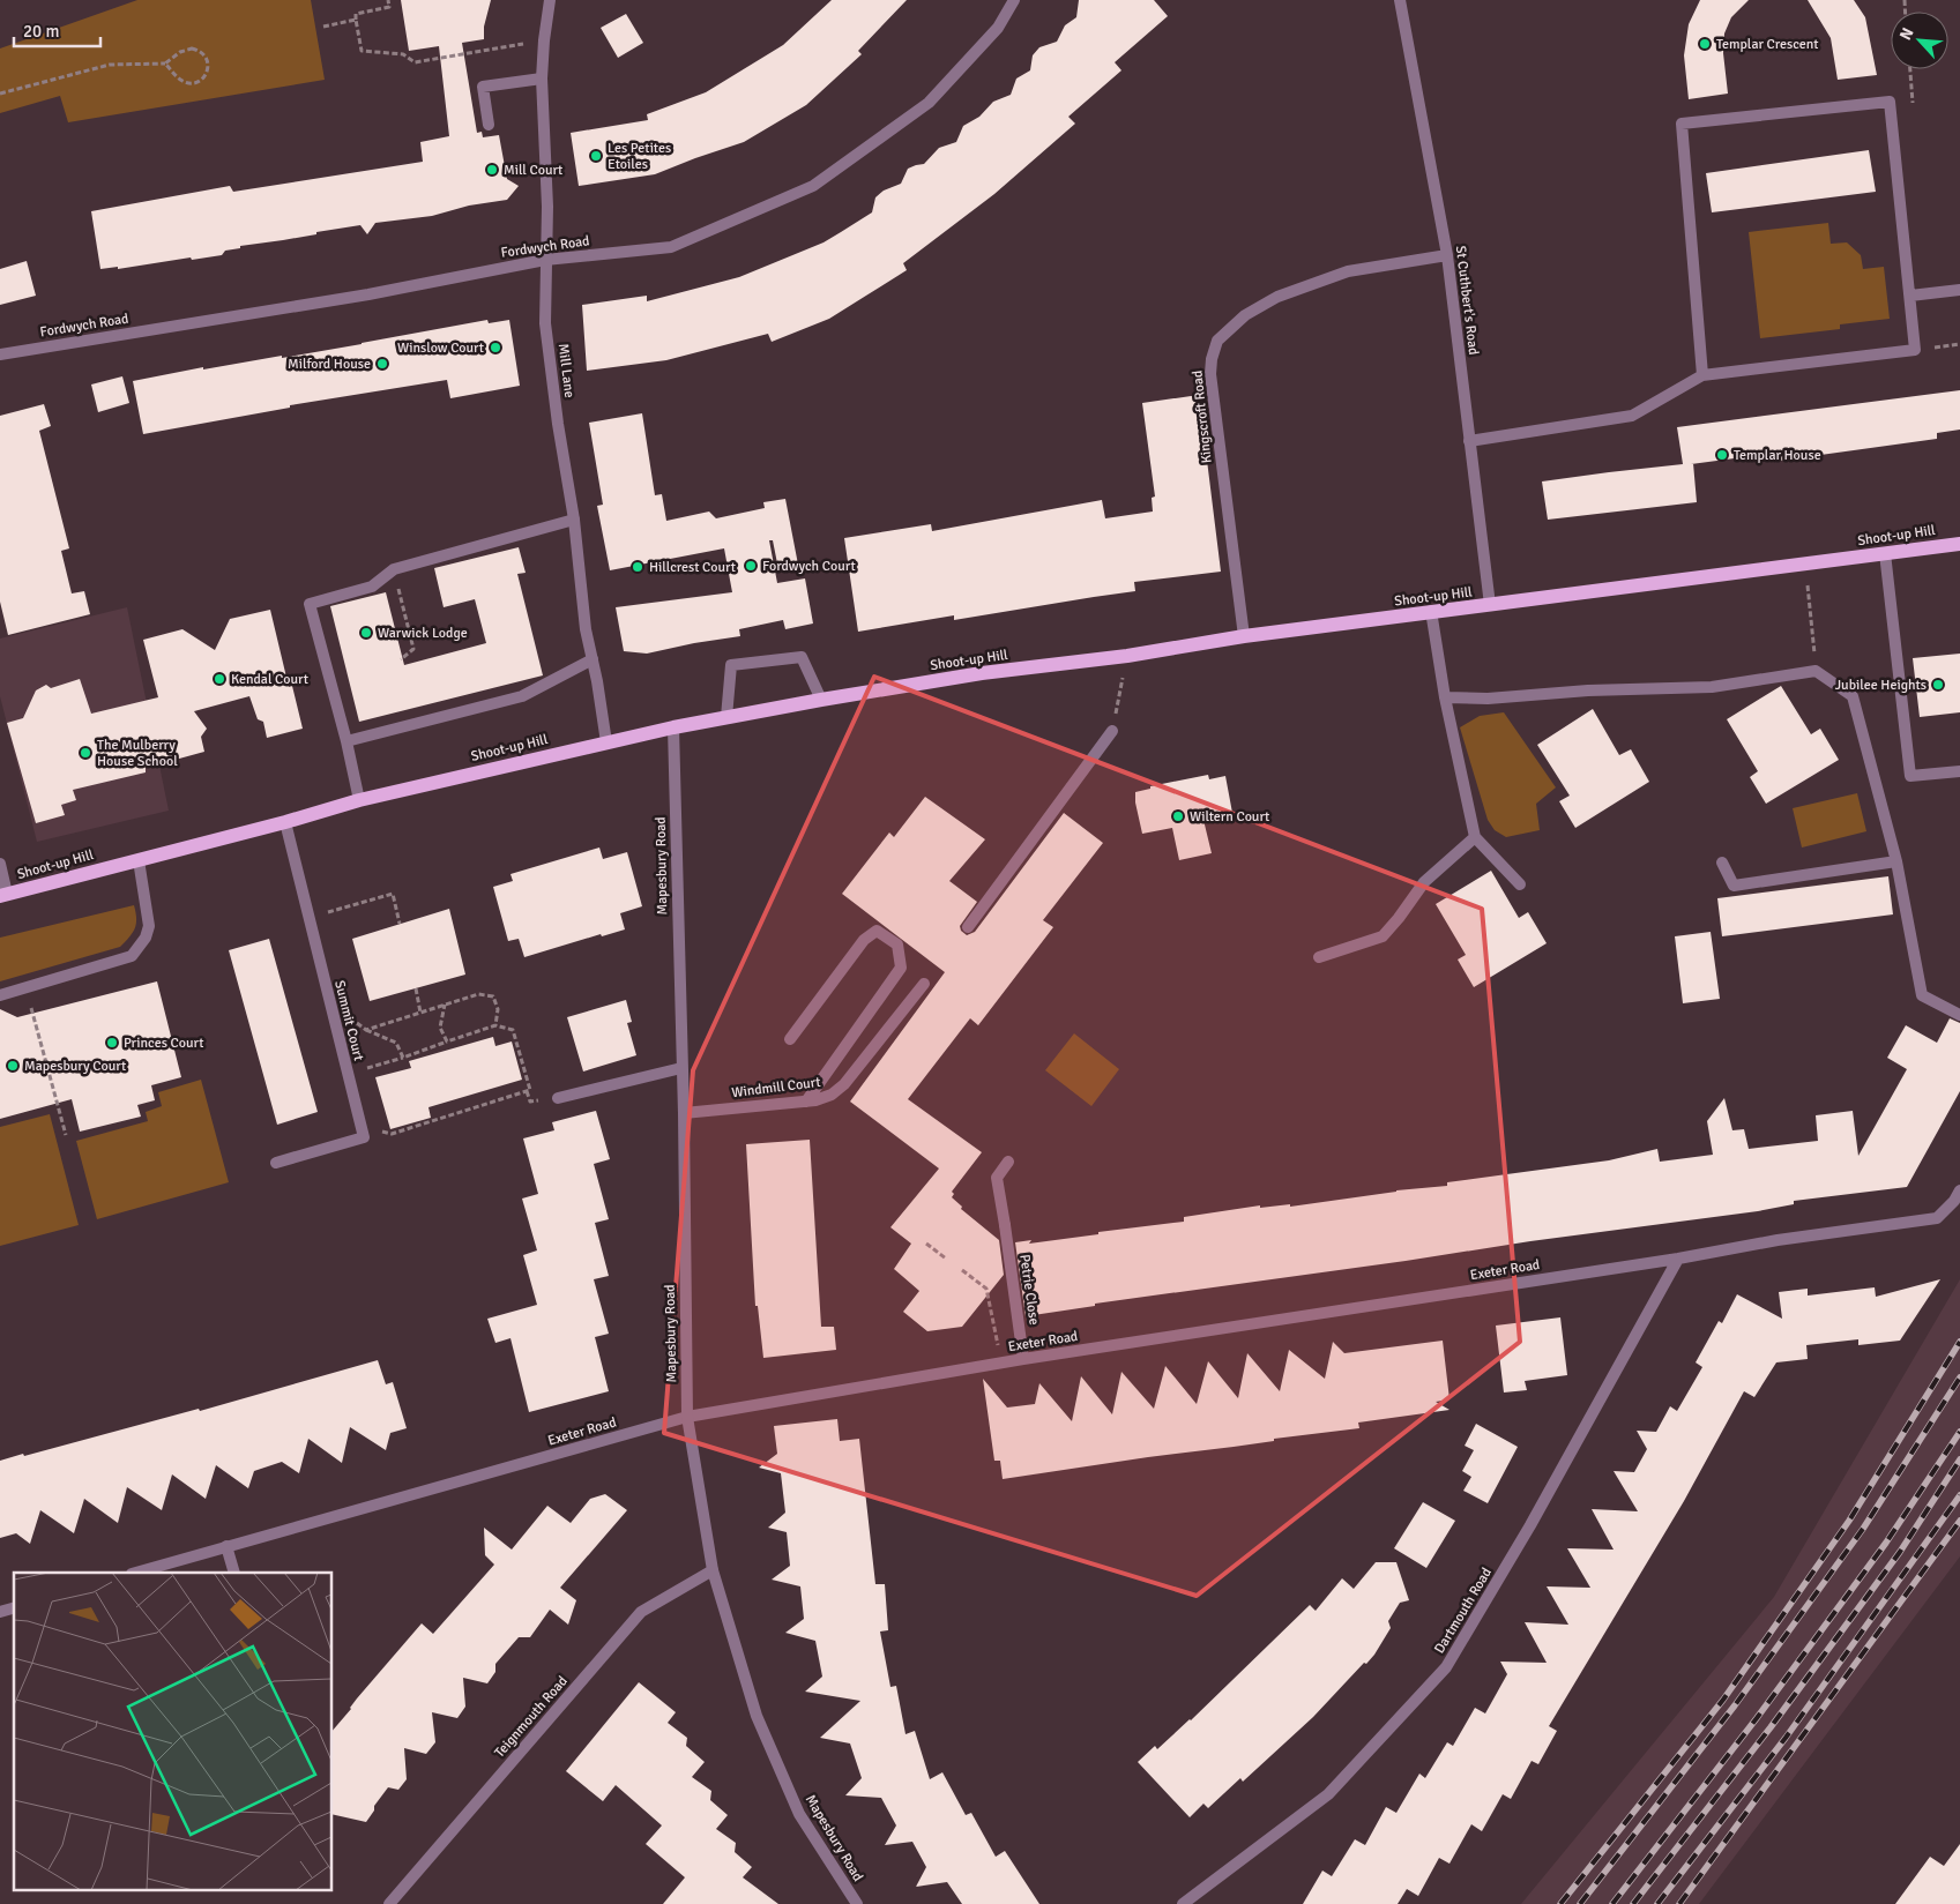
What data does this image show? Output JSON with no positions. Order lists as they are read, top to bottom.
{
  "streets": {
    "main road": ["Shoot-up Hill"],
    "street": [
      "Fordwych Road",
      "St Cuthbert's Road",
      "Mill Lane",
      "Kingscroft Road",
      "Mapesbury Road",
      "Summit Court",
      "Windmill Court",
      "Exeter Road",
      "Petrie Close",
      "Dartmouth Road",
      "Teignmouth Road"
    ]
  },
  "crossings": [
    ["Fordwych Road", "Mill Lane"],
    ["St Cuthbert's Road", "Kingscroft Road"],
    ["St Cuthbert's Road", "Shoot-up Hill"],
    ["Mill Lane", "Shoot-up Hill"],
    ["Kingscroft Road", "Shoot-up Hill"],
    ["Shoot-up Hill", "Mapesbury Road"],
    ["Shoot-up Hill", "Summit Court"],
    ["Mapesbury Road", "Windmill Court"],
    ["Mapesbury Road", "Exeter Road"],
    ["Mapesbury Road", "Teignmouth Road"],
    ["Exeter Road", "Petrie Close"],
    ["Exeter Road", "Dartmouth Road"]
  ],
  "places": [
    "Templar Crescent",
    "Les Petites Etoiles",
    "Mill Court",
    "Winslow Court",
    "Milford House",
    "Templar House",
    "Fordwych Court",
    "Hillcrest Court",
    "Warwick Lodge",
    "Kendal Court",
    "Jubilee Heights",
    "The Mulberry House School",
    "Wiltern Court",
    "Princes Court",
    "Mapesbury Court"
  ],
  "scale_bar": "20 m",
  "north": "top left"
}
